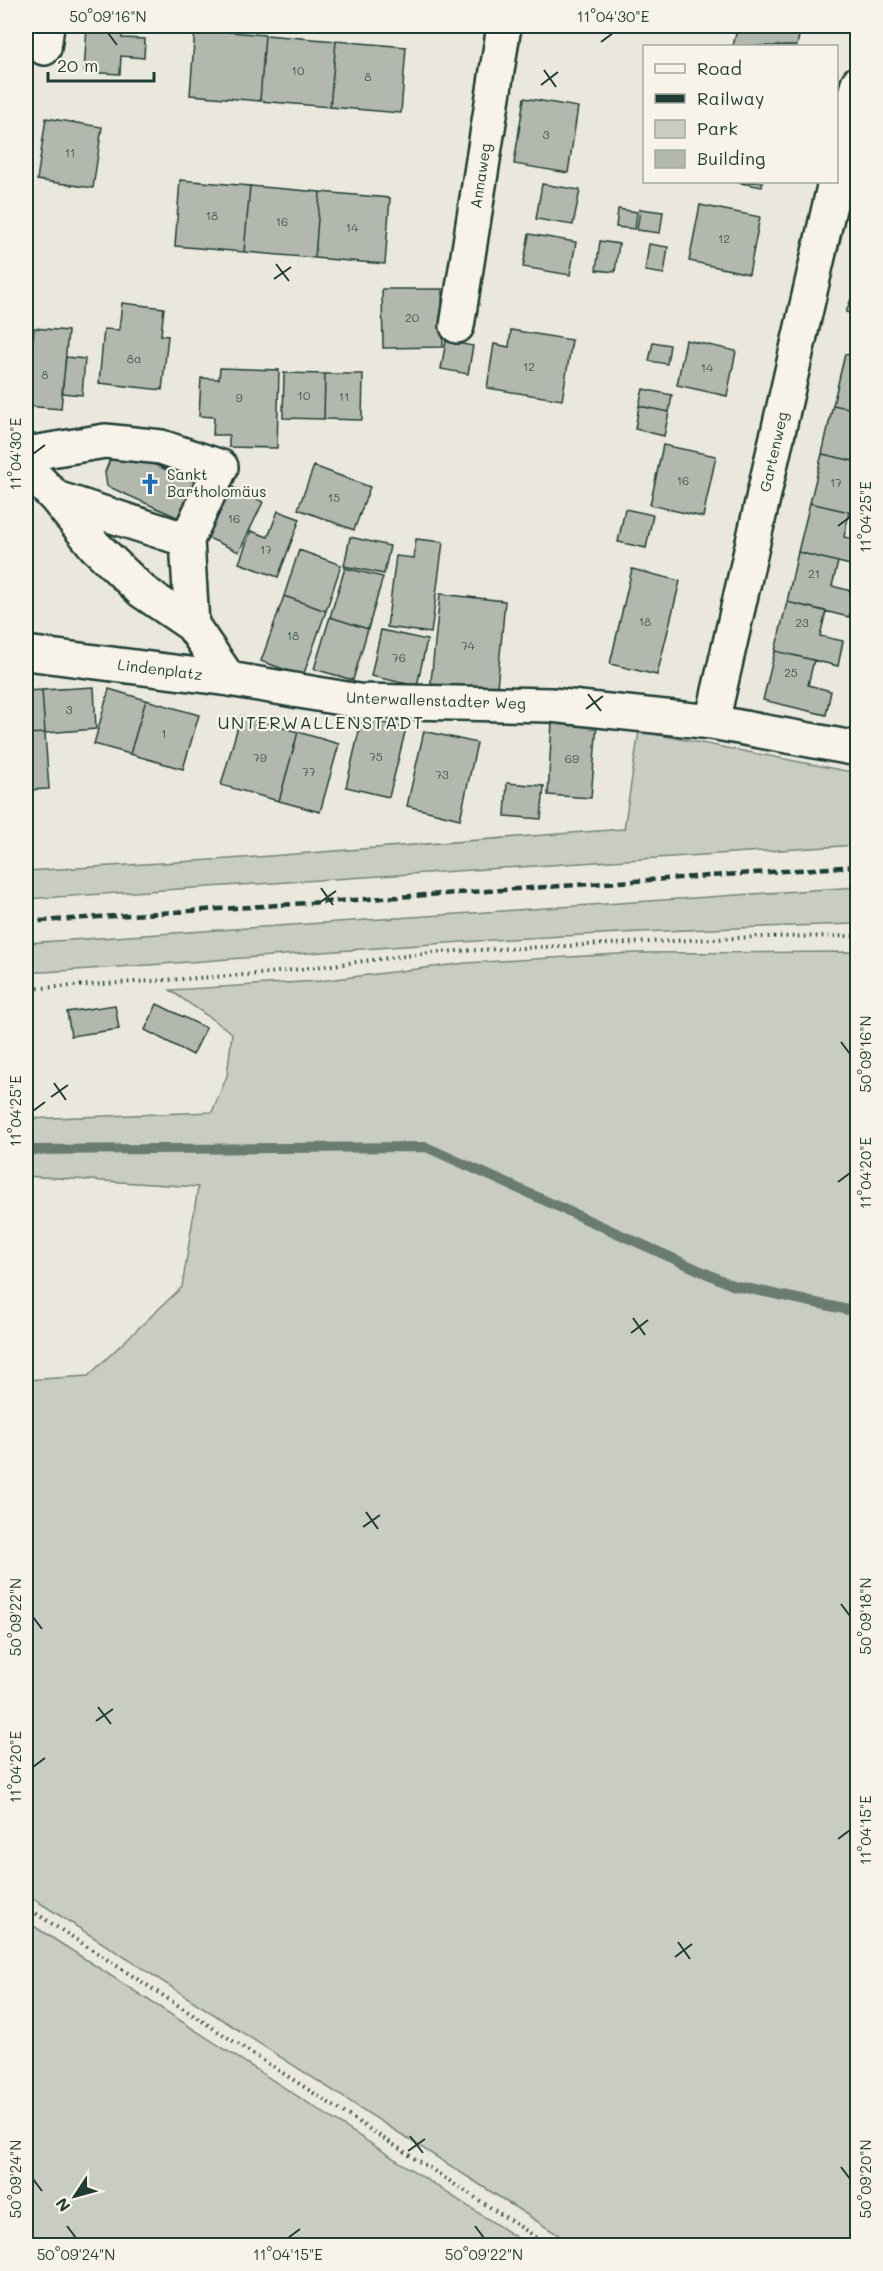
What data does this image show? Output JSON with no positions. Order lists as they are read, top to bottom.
{
  "streets": {
    "street": [
      "Annaweg",
      "Gartenweg",
      "Lindenplatz",
      "Unterwallenstadter Weg"
    ]
  },
  "crossings": [
    ["Gartenweg", "Unterwallenstadter Weg"],
    ["Lindenplatz", "Unterwallenstadter Weg"]
  ],
  "districts": ["UNTERWALLENSTADT"],
  "places": {
    "church": ["Sankt Bartholomäus"]
  },
  "house_numbers": [
    "10",
    "8",
    "3",
    "11",
    "18",
    "16",
    "14",
    "12",
    "20",
    "8a",
    "12",
    "14",
    "8",
    "10",
    "11",
    "9",
    "16",
    "17",
    "15",
    "16",
    "17",
    "21",
    "18",
    "23",
    "18",
    "74",
    "76",
    "25",
    "3",
    "1",
    "75",
    "79",
    "69",
    "77",
    "73"
  ],
  "legend": [
    "Road",
    "Railway",
    "Park",
    "Building"
  ],
  "scale_bar": "20 m",
  "north": "bottom left",
  "coordinates": [
    "50°09'16\"N",
    "11°04'30\"E",
    "11°04'25\"E",
    "11°04'20\"E",
    "50°09'18\"N",
    "50°09'22\"N",
    "11°04'15\"E",
    "50°09'20\"N",
    "50°09'24\"N"
  ]
}
